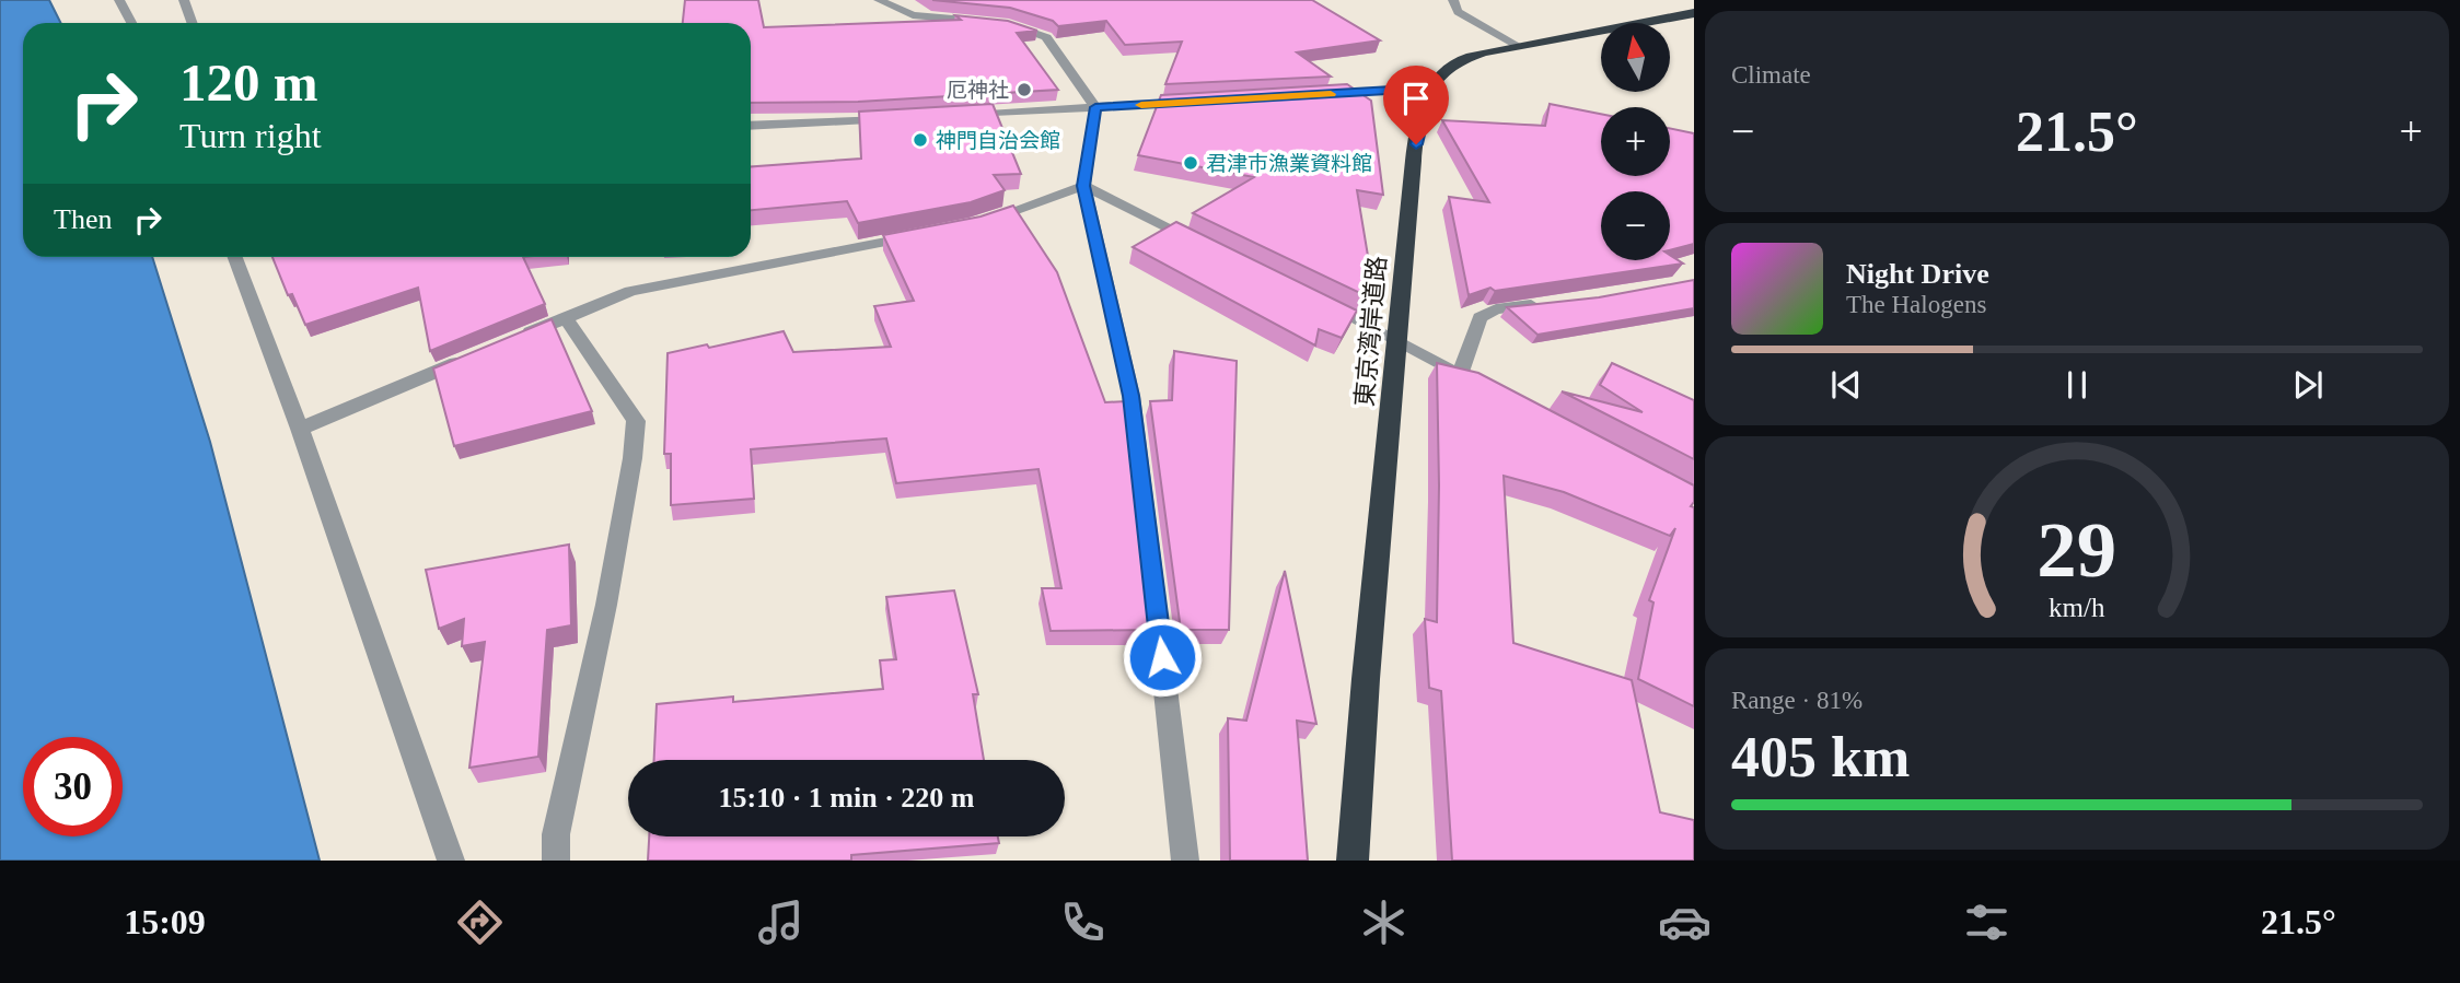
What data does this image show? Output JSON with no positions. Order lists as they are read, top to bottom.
{
  "streets": {
    "highway": ["東京湾岸道路"]
  },
  "places": ["厄神社", "神門自治会館", "君津市漁業資料館"],
  "north": "top",
  "page": {
    "tile": [
      "Climate",
      ["Range · 81%", "405 km"]
    ],
    "map_buttons": ["+", "−"],
    "turn": ["120 m", "Turn right"],
    "heat": ["−", "21.5°", "+"],
    "then": "Then",
    "song": ["Night Drive", "The Halogens"],
    "limit": "30",
    "trip": "15:10 · 1 min · 220 m",
    "tabs": ["15:09", "21.5°"],
    "gauge": ["29", "km/h"]
  }
}
